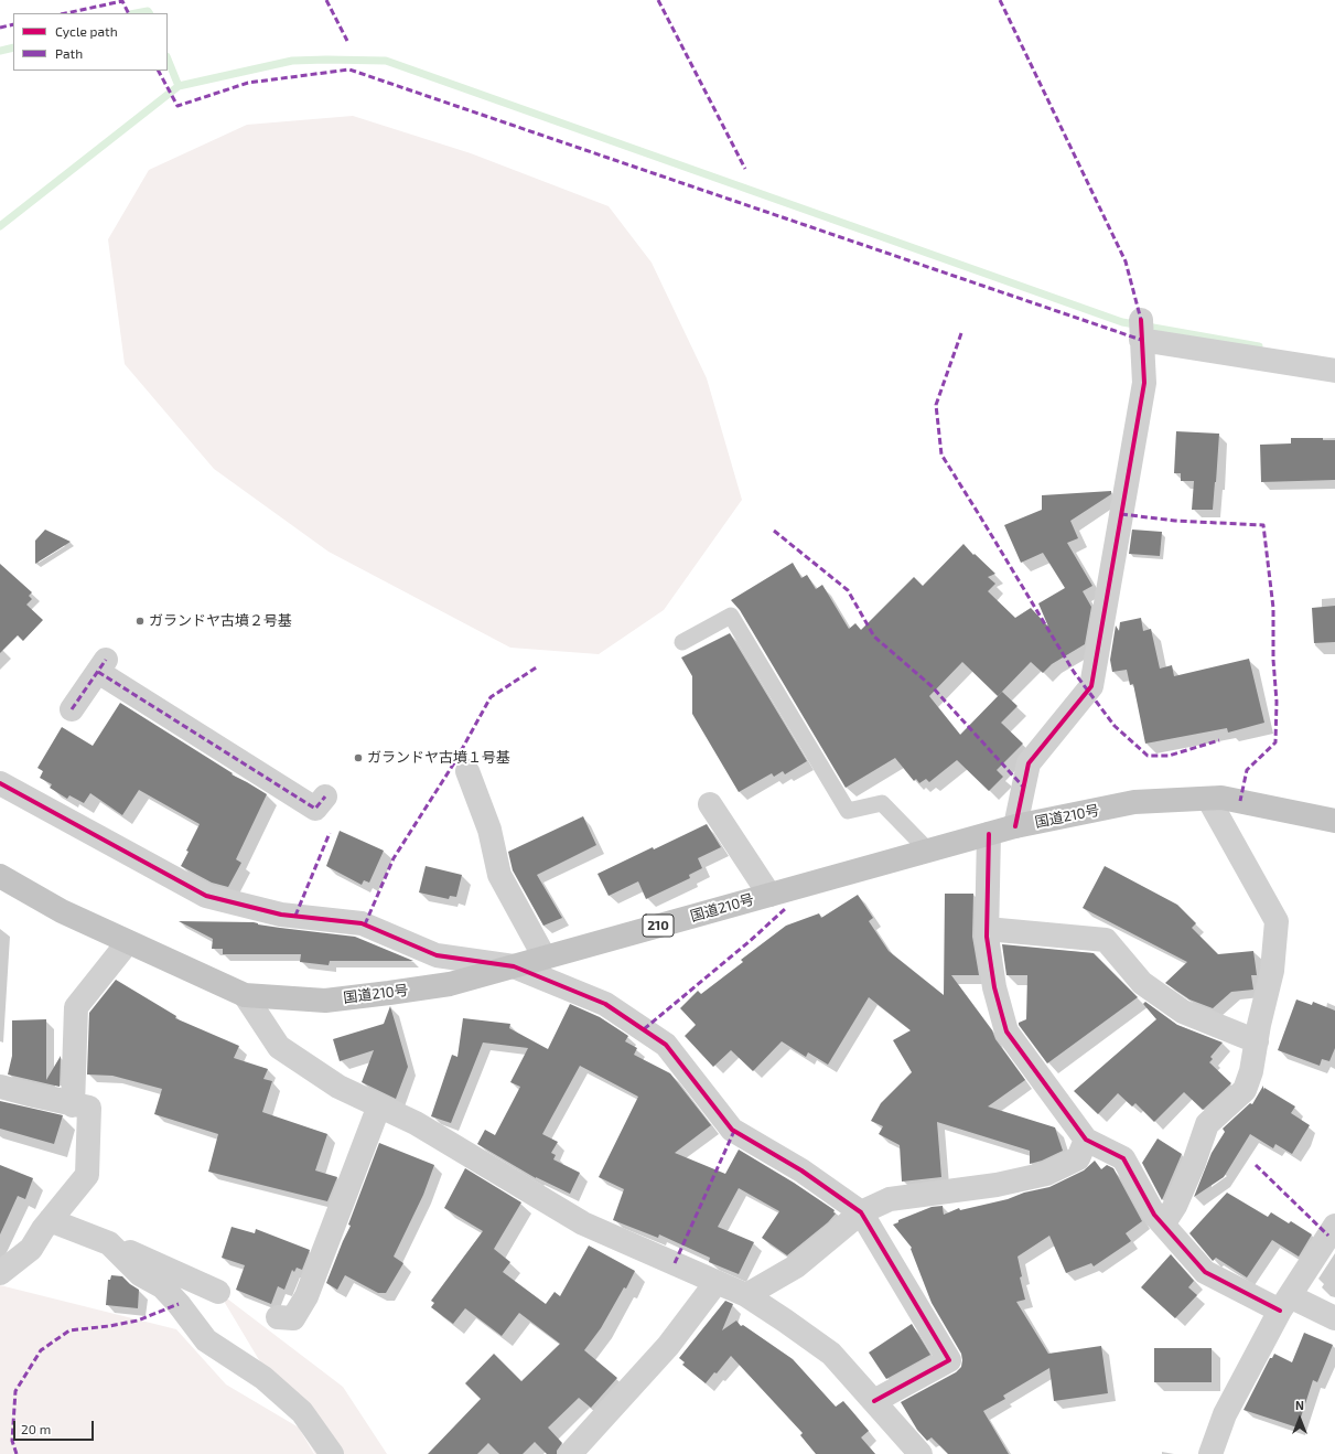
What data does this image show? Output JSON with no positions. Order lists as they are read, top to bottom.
{
  "streets": {
    "highway": ["国道210号", "210"]
  },
  "places": ["ガランドヤ古墳２号基", "ガランドヤ古墳１号基"],
  "legend": ["Cycle path", "Path"],
  "scale_bar": "20 m",
  "north": "top"
}
